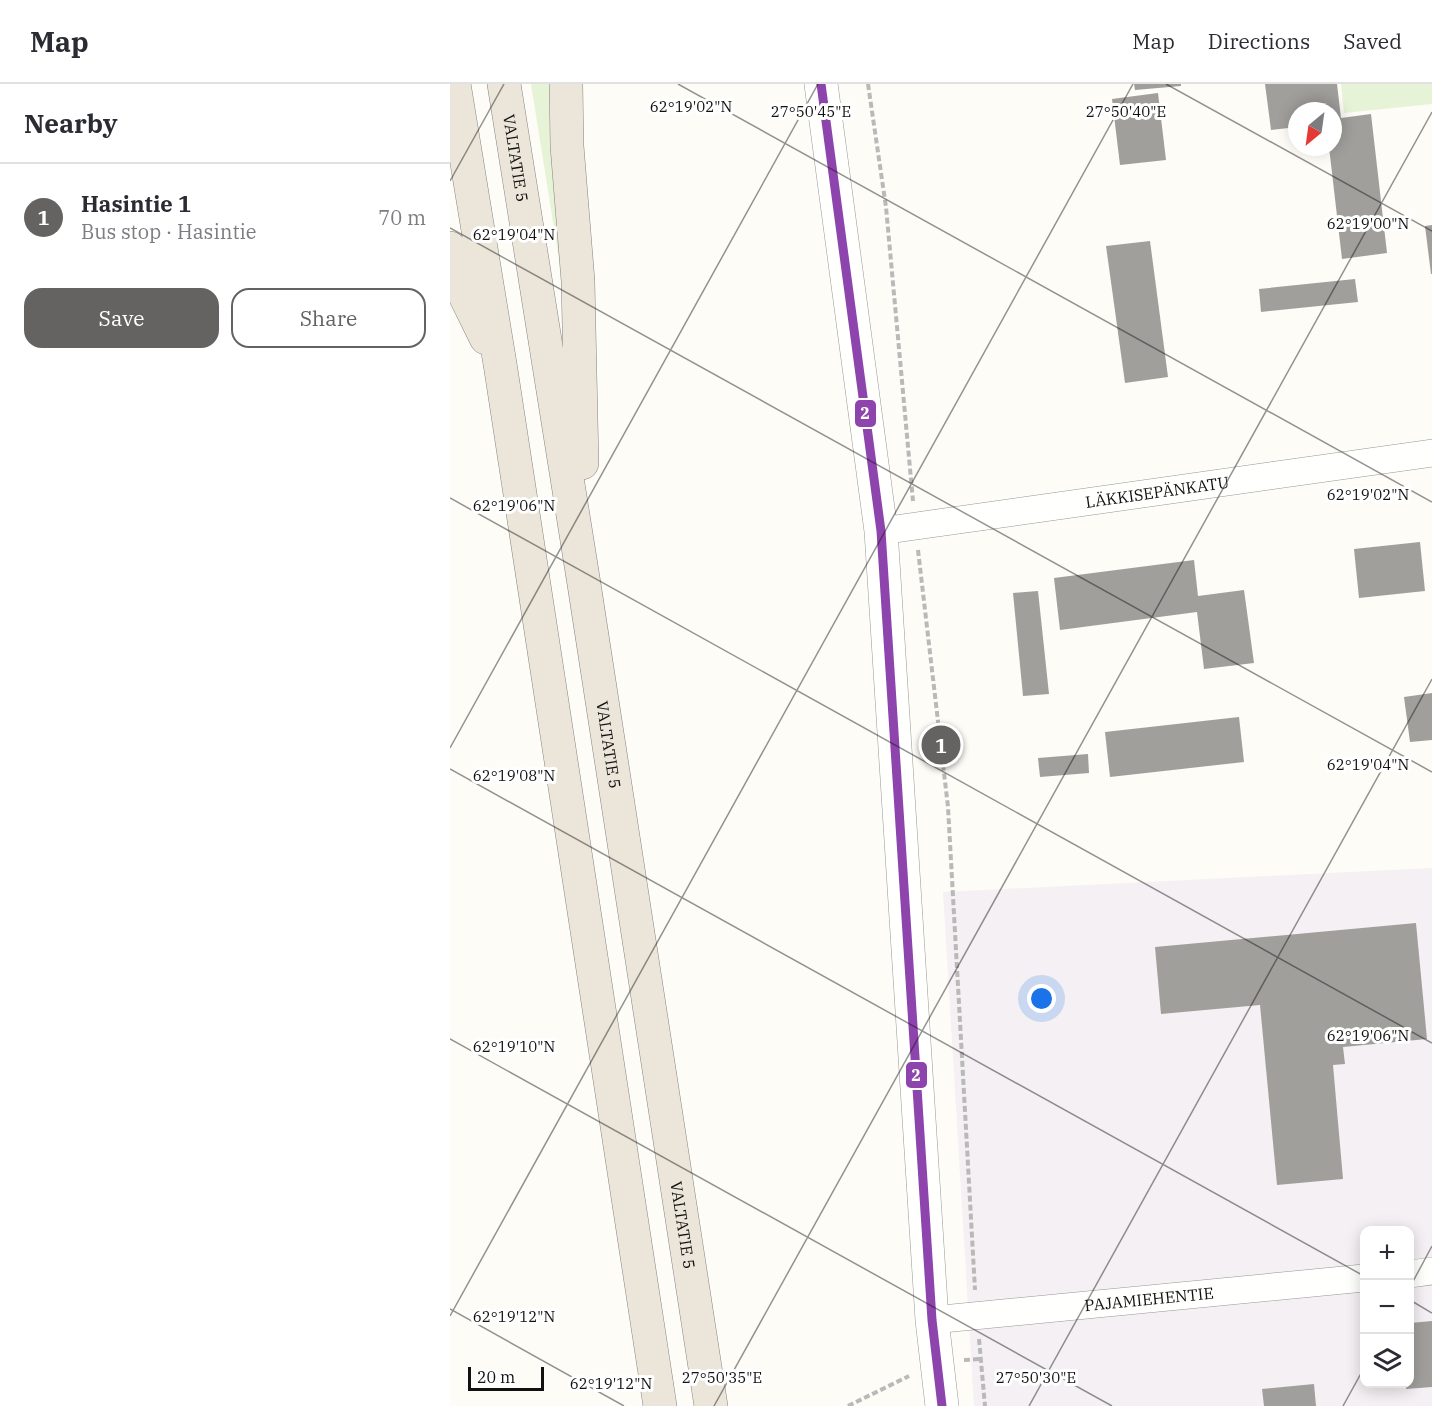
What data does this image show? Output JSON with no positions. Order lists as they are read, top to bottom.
{
  "streets": {
    "highway": ["VALTATIE 5"],
    "street": ["LÄKKISEPÄNKATU", "PAJAMIEHENTIE"]
  },
  "lines": ["transit line 2"],
  "scale_bar": "20 m",
  "north": "bottom left",
  "page": {
    "header": "Map",
    "nav": ["Map", "Directions", "Saved"],
    "heading": "Nearby",
    "list": [
      {
        "mark": "1",
        "name": "Hasintie 1",
        "note": "Bus stop · Hasintie",
        "value": "70 m"
      }
    ],
    "buttons": ["Save", "Share"],
    "pins": "1",
    "map_buttons": ["+", "−"],
    "scale": "20 m"
  },
  "coordinates": [
    "62°19'02\"N",
    "27°50'45\"E",
    "27°50'40\"E",
    "62°19'00\"N",
    "62°19'04\"N",
    "62°19'06\"N",
    "62°19'08\"N",
    "62°19'10\"N",
    "62°19'12\"N",
    "27°50'35\"E",
    "27°50'30\"E"
  ]
}
